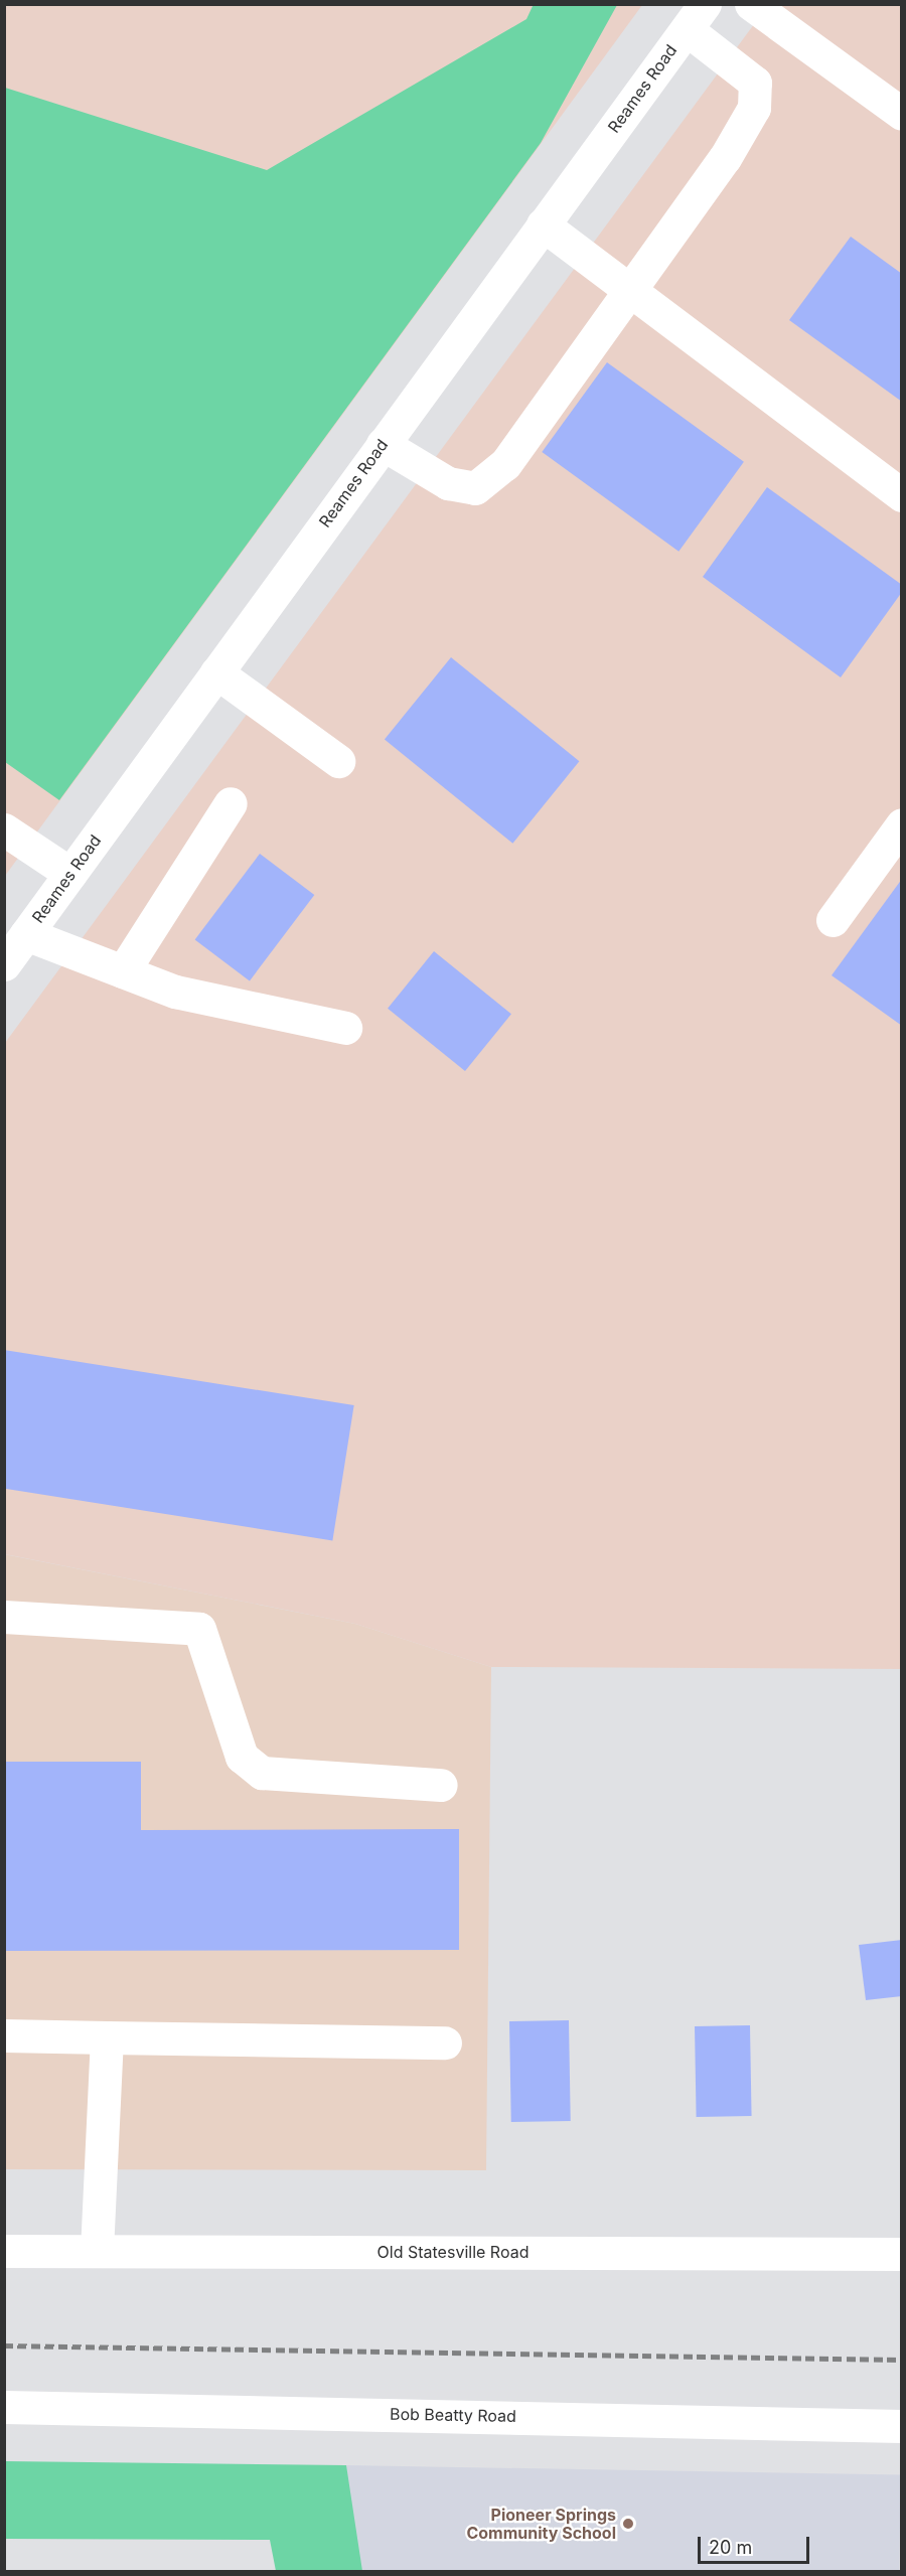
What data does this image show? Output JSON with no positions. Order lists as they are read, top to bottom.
{
  "streets": {
    "main road": ["Reames Road", "Old Statesville Road", "Bob Beatty Road"]
  },
  "places": ["Pioneer Springs Community School"],
  "scale_bar": "20 m"
}
